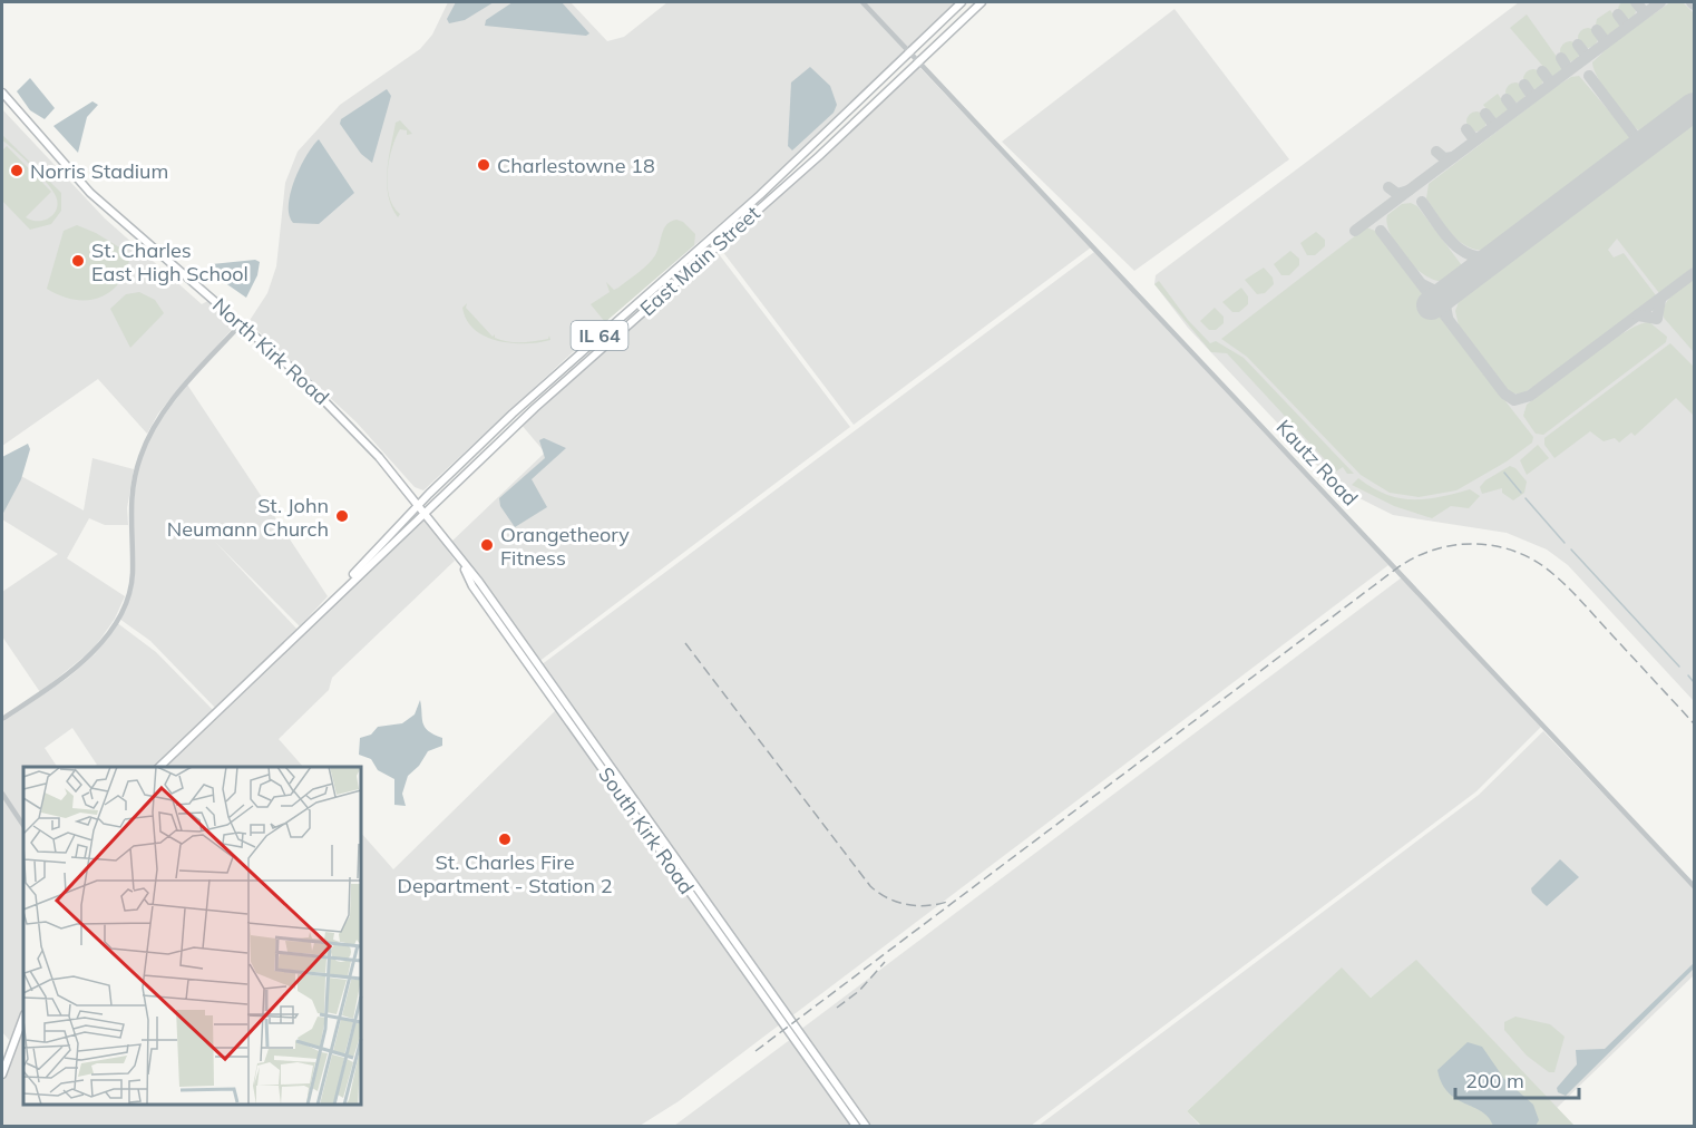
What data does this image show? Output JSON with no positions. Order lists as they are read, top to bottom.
{
  "streets": {
    "main road": [
      "East Main Street",
      "IL 64",
      "North Kirk Road",
      "South Kirk Road"
    ],
    "street": ["Kautz Road"]
  },
  "crossings": [
    ["East Main Street", "North Kirk Road"],
    ["East Main Street", "Kautz Road"],
    ["East Main Street", "South Kirk Road"],
    ["North Kirk Road", "South Kirk Road"]
  ],
  "places": [
    "Charlestowne 18",
    "Norris Stadium",
    "St. Charles East High School",
    "St. John Neumann Church",
    "Orangetheory Fitness",
    "St. Charles Fire Department - Station 2"
  ],
  "scale_bar": "200 m"
}
